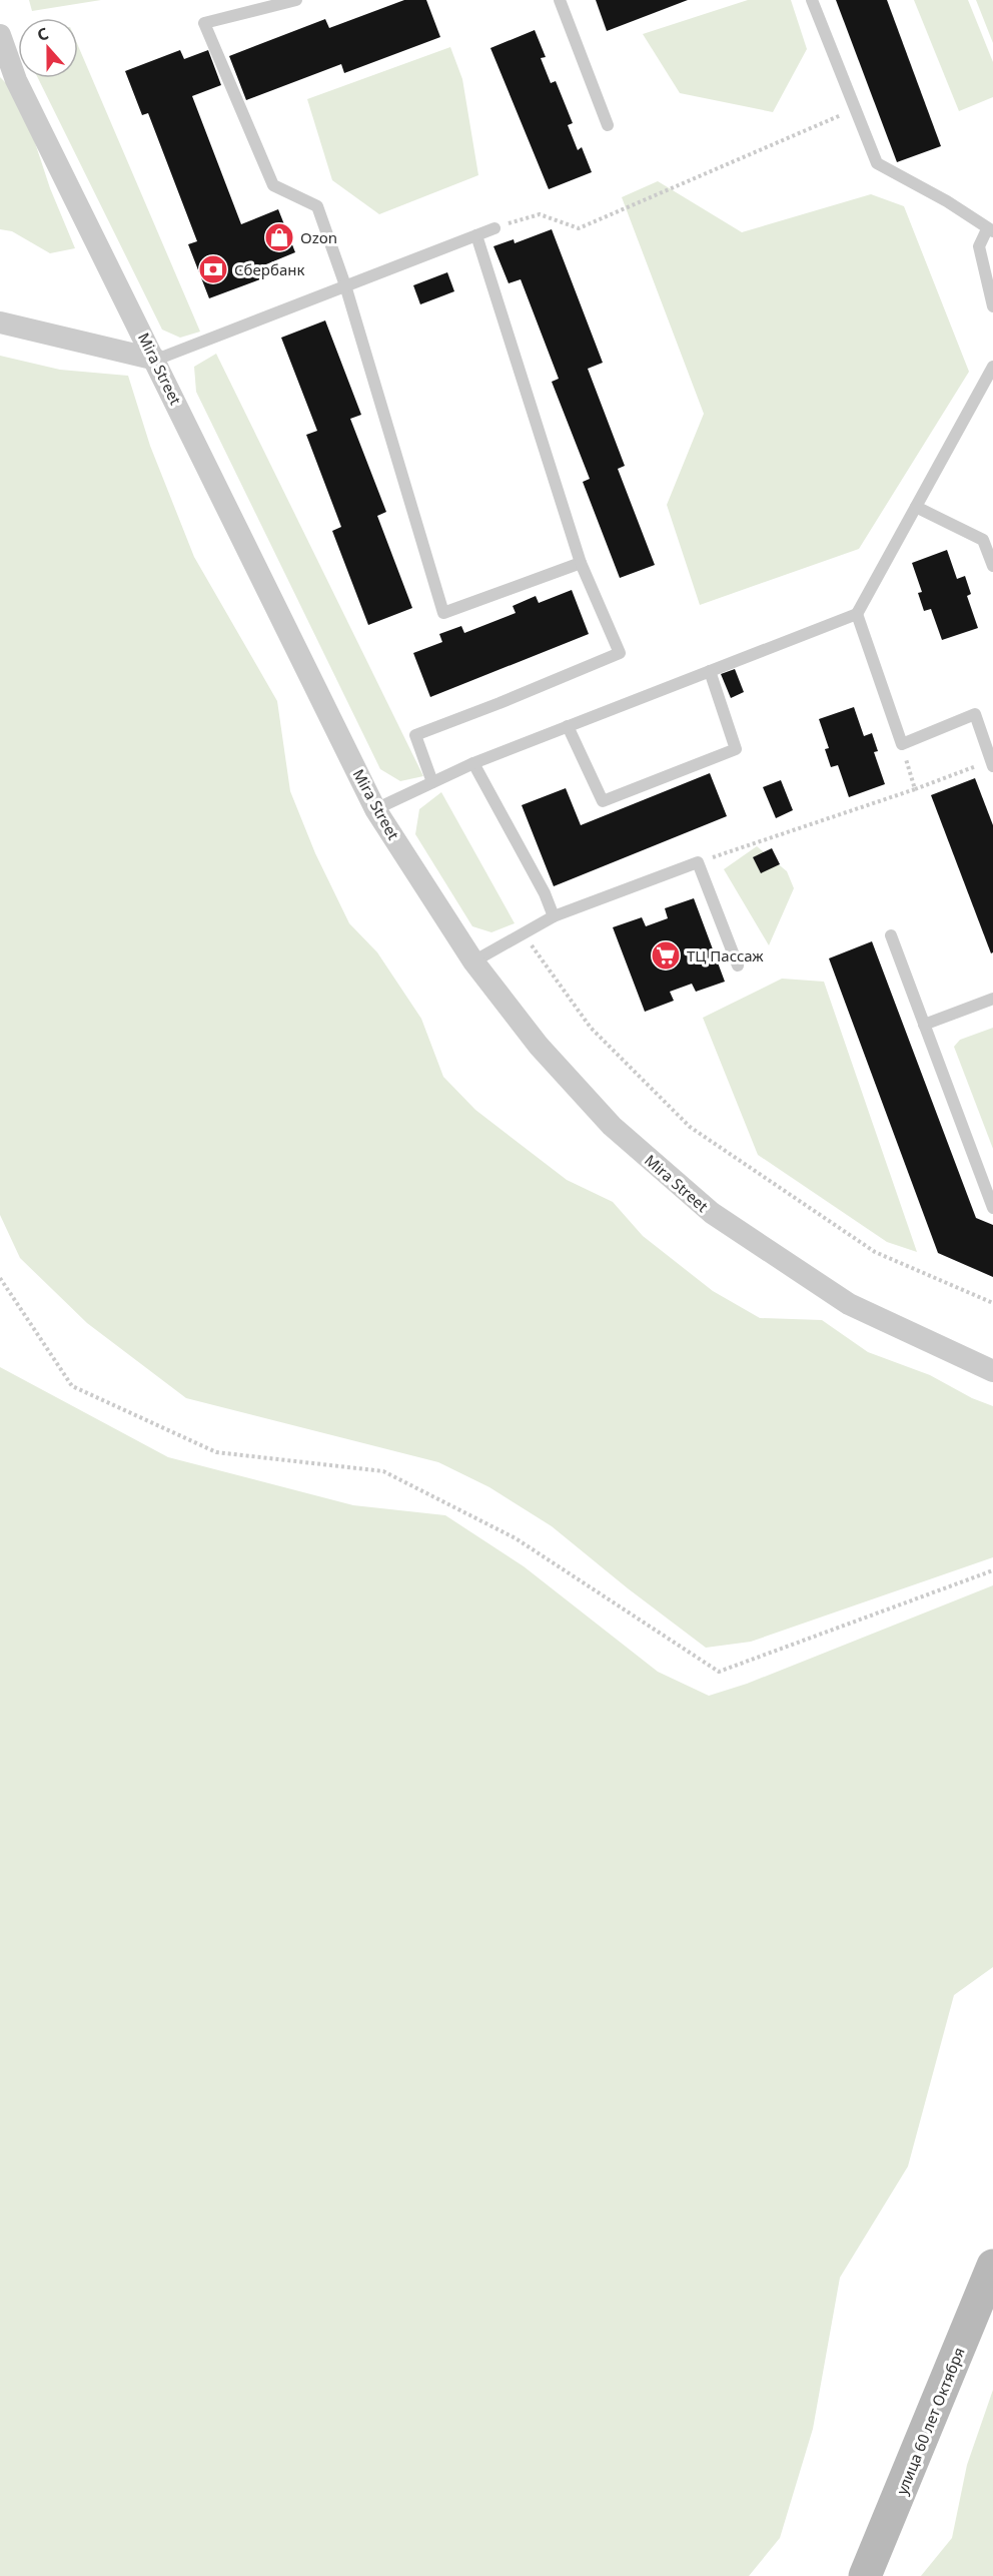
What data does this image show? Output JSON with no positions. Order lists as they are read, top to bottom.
{
  "streets": {
    "main road": ["улица 60 лет Октября"],
    "street": ["Mira Street"]
  },
  "places": {
    "shop": ["Ozon"],
    "bank": ["Сбербанк"],
    "supermarket": ["ТЦ Пассаж"]
  },
  "north": "top"
}
